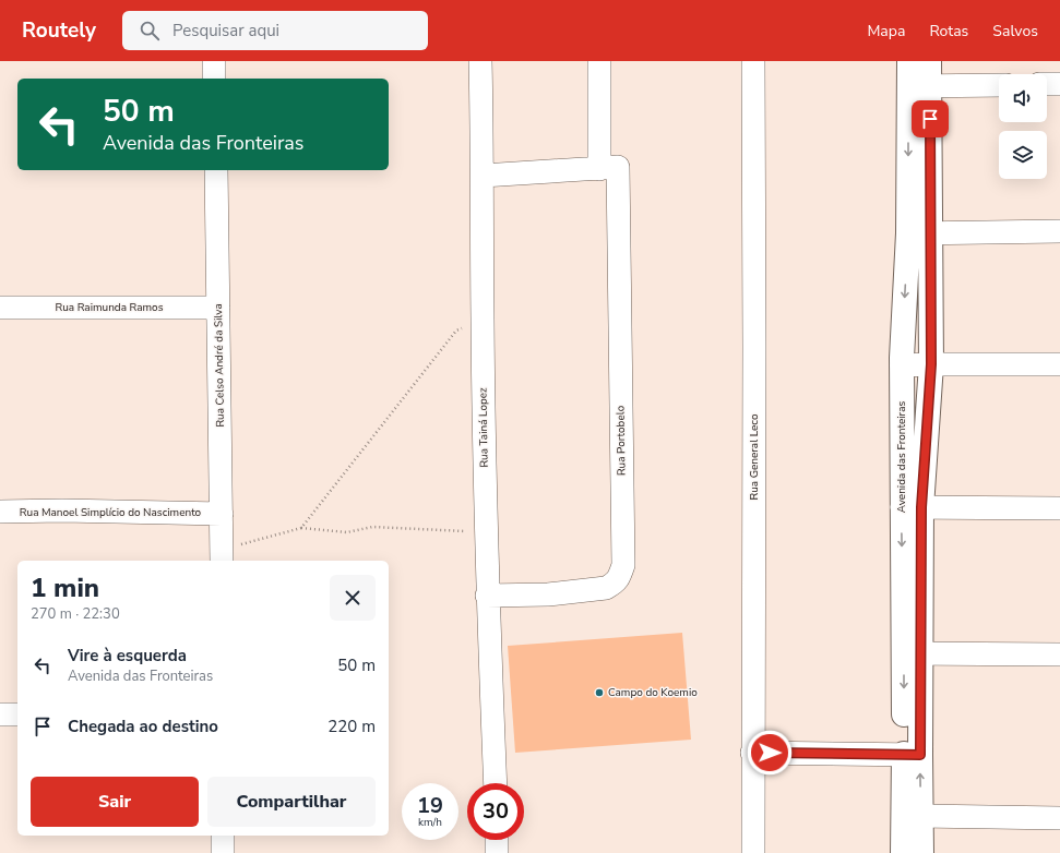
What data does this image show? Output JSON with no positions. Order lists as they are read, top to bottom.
{
  "streets": {
    "street": [
      "Rua Raimunda Ramos",
      "Rua Celso André da Silva",
      "Rua Tainá Lopez",
      "Rua Portobelo",
      "Rua General Leco",
      "Avenida das Fronteiras",
      "Rua Manoel Simplício do Nascimento"
    ]
  },
  "crossings": [
    ["Rua Raimunda Ramos", "Rua Celso André da Silva"],
    ["Rua Celso André da Silva", "Rua Manoel Simplício do Nascimento"],
    ["Rua Tainá Lopez", "Rua Portobelo"]
  ],
  "places": ["Campo do Koemio"],
  "page": {
    "header": "Routely",
    "search": "Pesquisar aqui",
    "nav": ["Mapa", "Rotas", "Salvos"],
    "turn": ["50 m", "Avenida das Fronteiras"],
    "heading": ["1 min", "270 m · 22:30"],
    "list": [
      {
        "name": "Vire à esquerda",
        "note": "Avenida das Fronteiras",
        "value": "50 m"
      },
      {
        "name": "Chegada ao destino",
        "value": "220 m"
      }
    ],
    "buttons": ["Sair", "Compartilhar"],
    "speed": "19 km/h",
    "limit": "30"
  }
}
